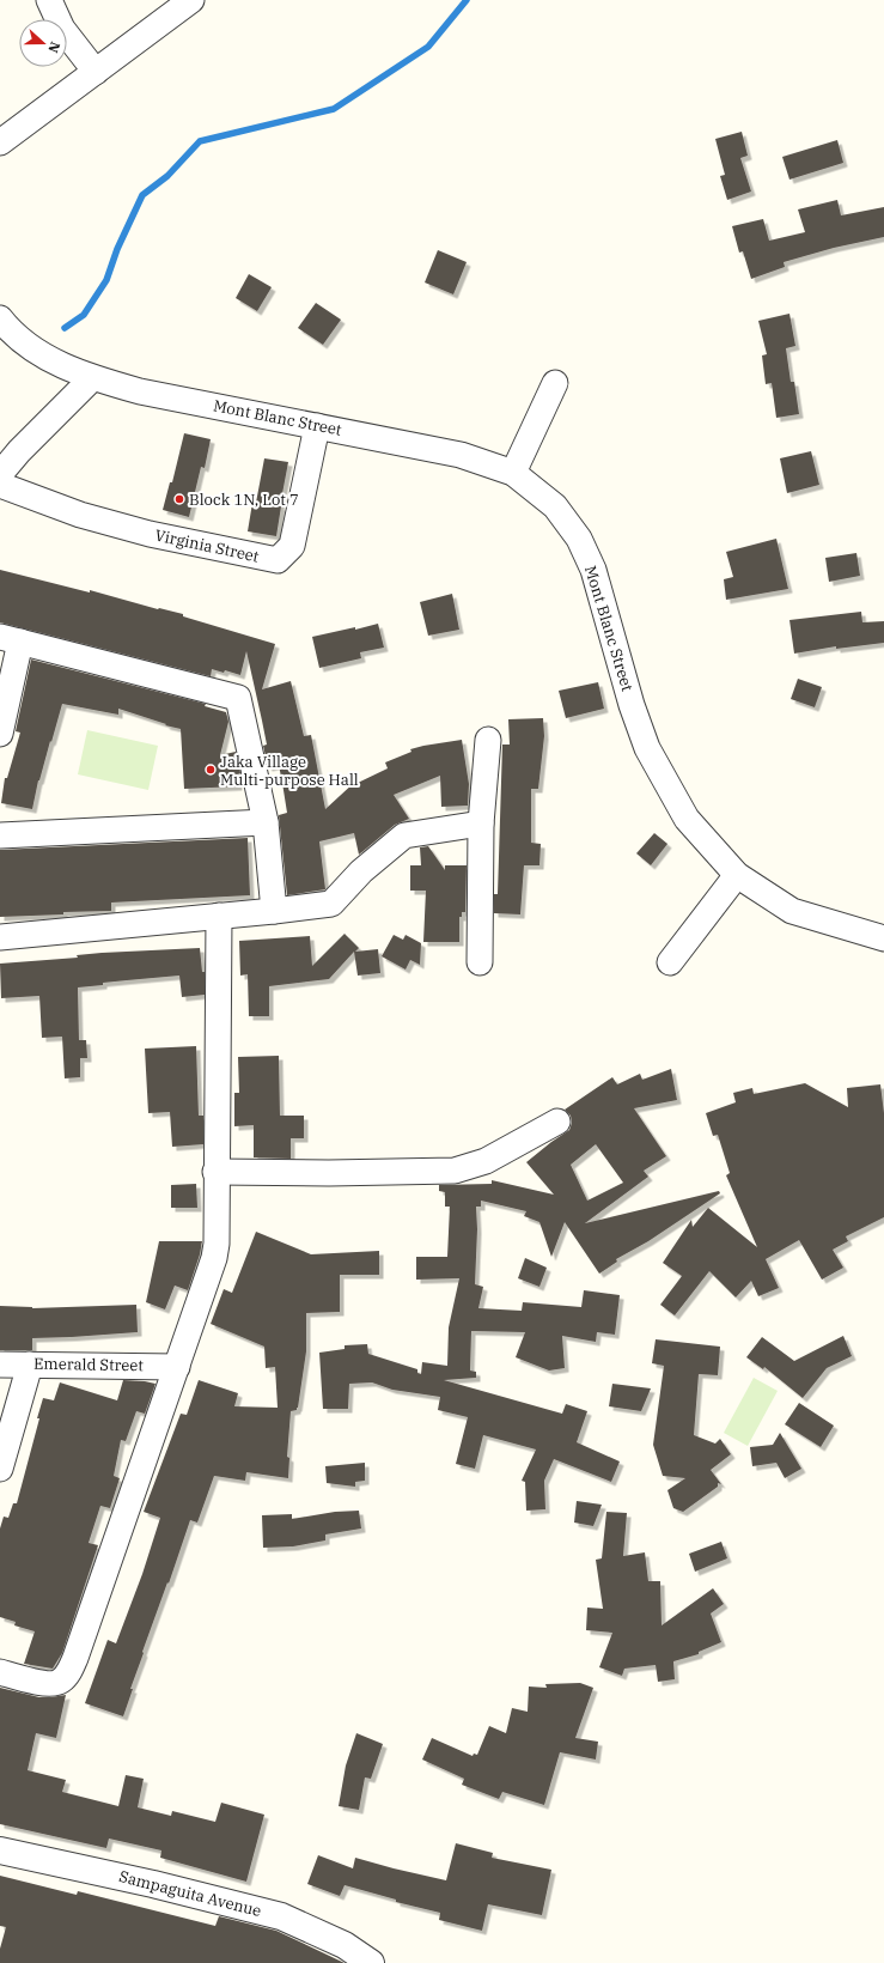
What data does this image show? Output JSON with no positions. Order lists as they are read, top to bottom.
{
  "streets": {
    "street": [
      "Mont Blanc Street",
      "Virginia Street",
      "Emerald Street",
      "Sampaguita Avenue"
    ]
  },
  "crossings": [
    ["Mont Blanc Street", "Virginia Street"]
  ],
  "places": ["Block 1N, Lot 7", "Jaka Village Multi-purpose Hall"],
  "north": "right"
}
